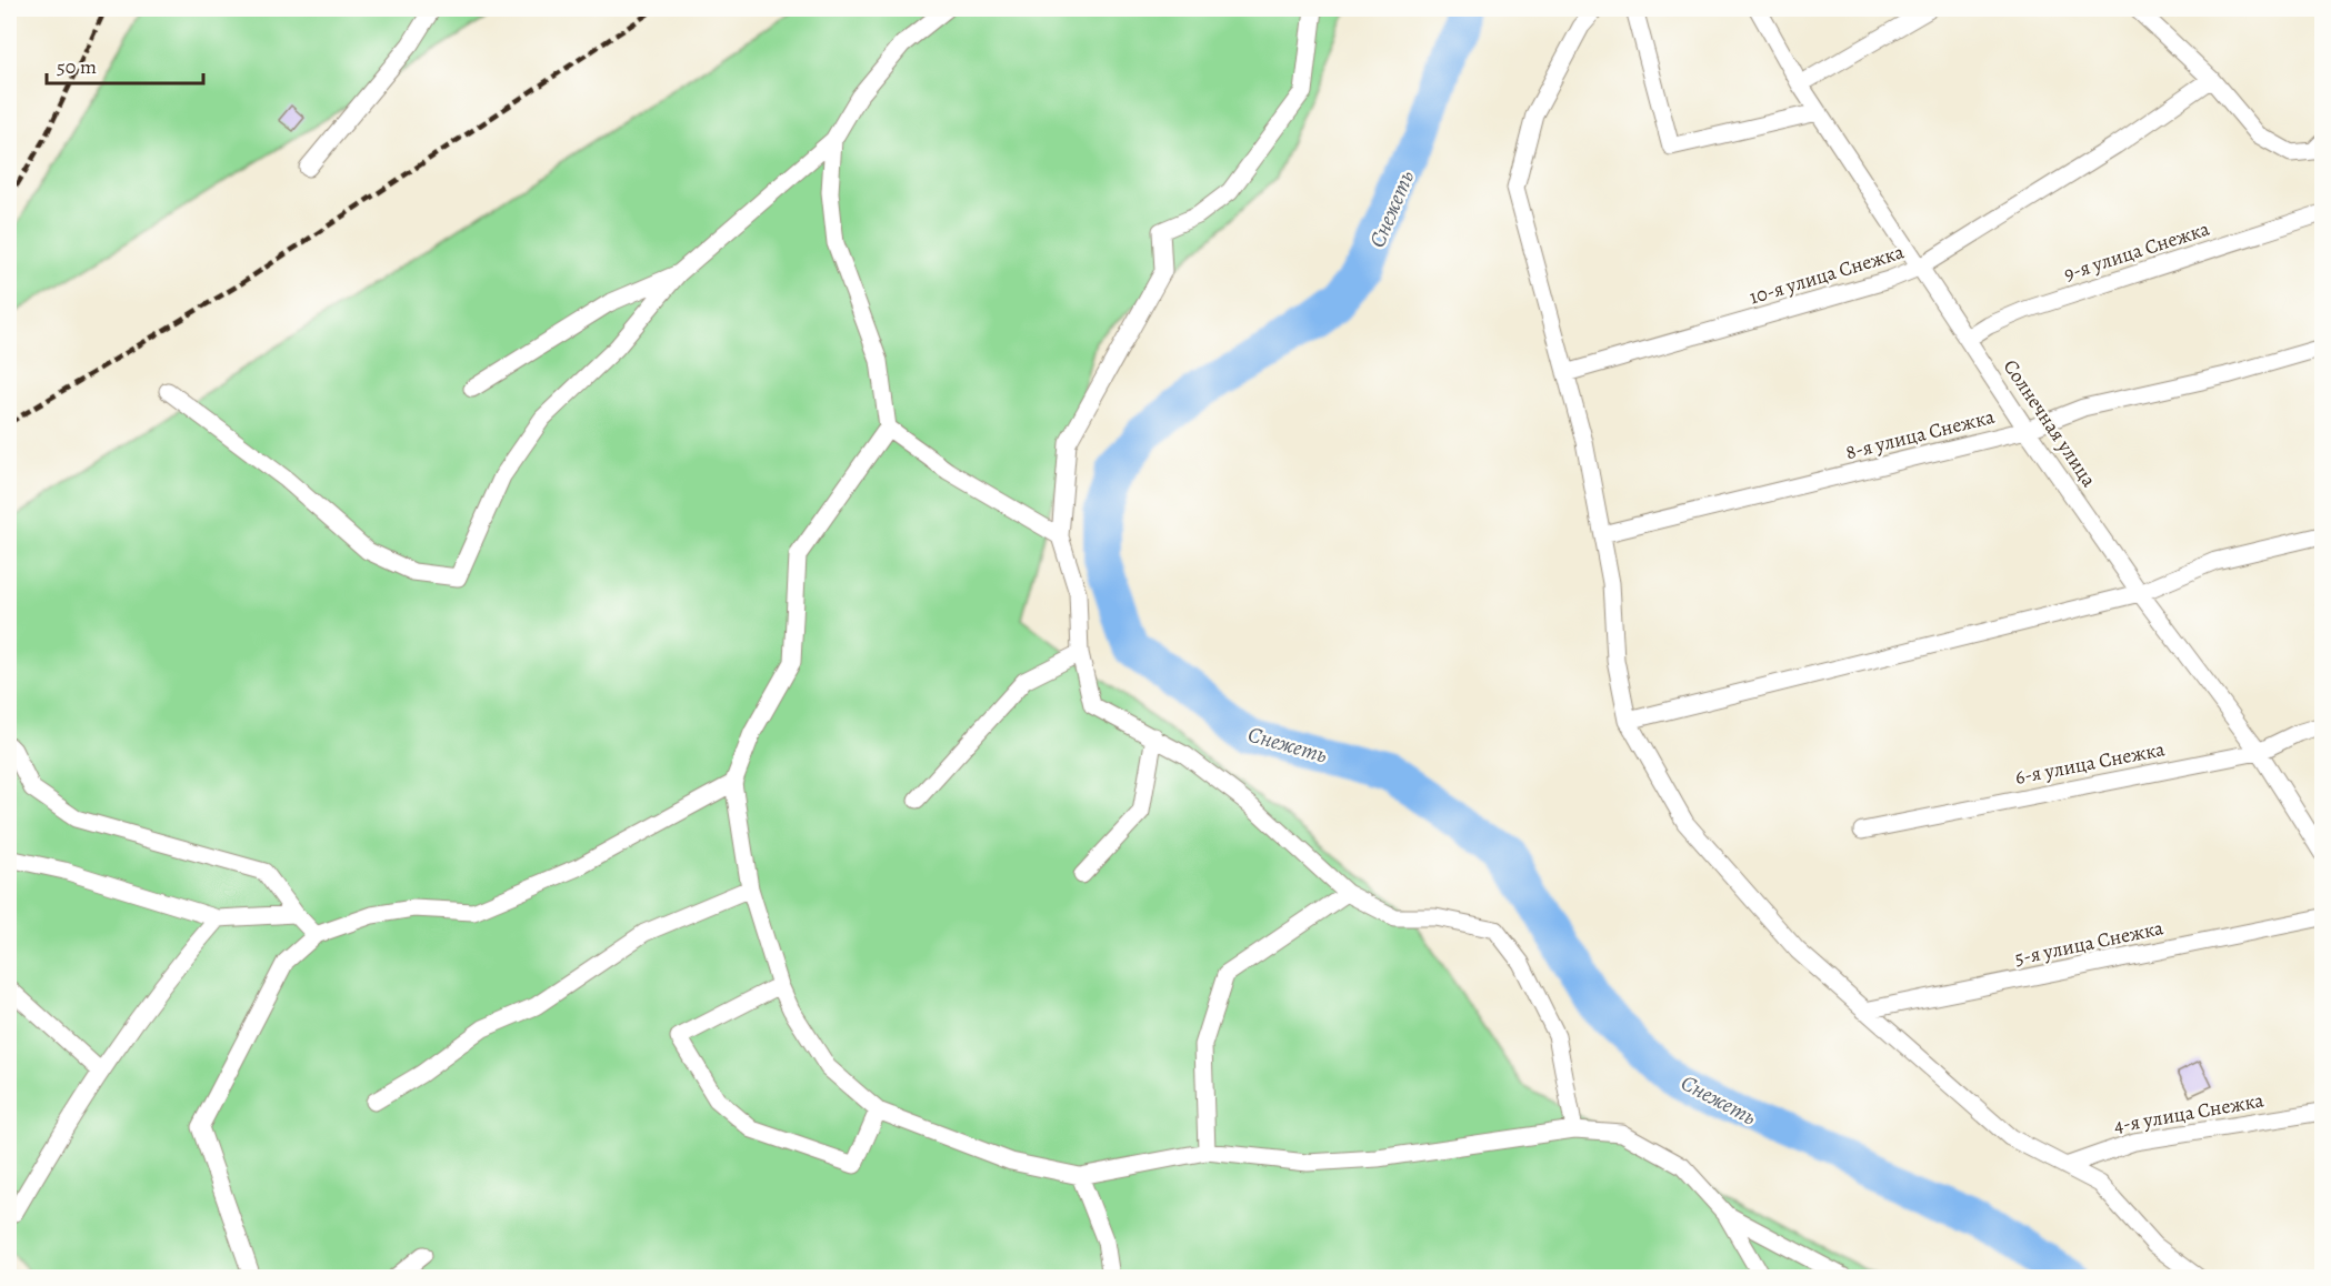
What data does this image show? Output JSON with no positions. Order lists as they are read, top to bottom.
{
  "streets": {
    "street": [
      "9-я улица Снежка",
      "10-я улица Снежка",
      "Солнечная улица",
      "8-я улица Снежка",
      "6-я улица Снежка",
      "5-я улица Снежка",
      "4-я улица Снежка"
    ]
  },
  "crossings": [
    ["9-я улица Снежка", "Солнечная улица"],
    ["10-я улица Снежка", "Солнечная улица"],
    ["Солнечная улица", "8-я улица Снежка"],
    ["Солнечная улица", "6-я улица Снежка"]
  ],
  "water": ["Снежеть"],
  "scale_bar": "50 m"
}
